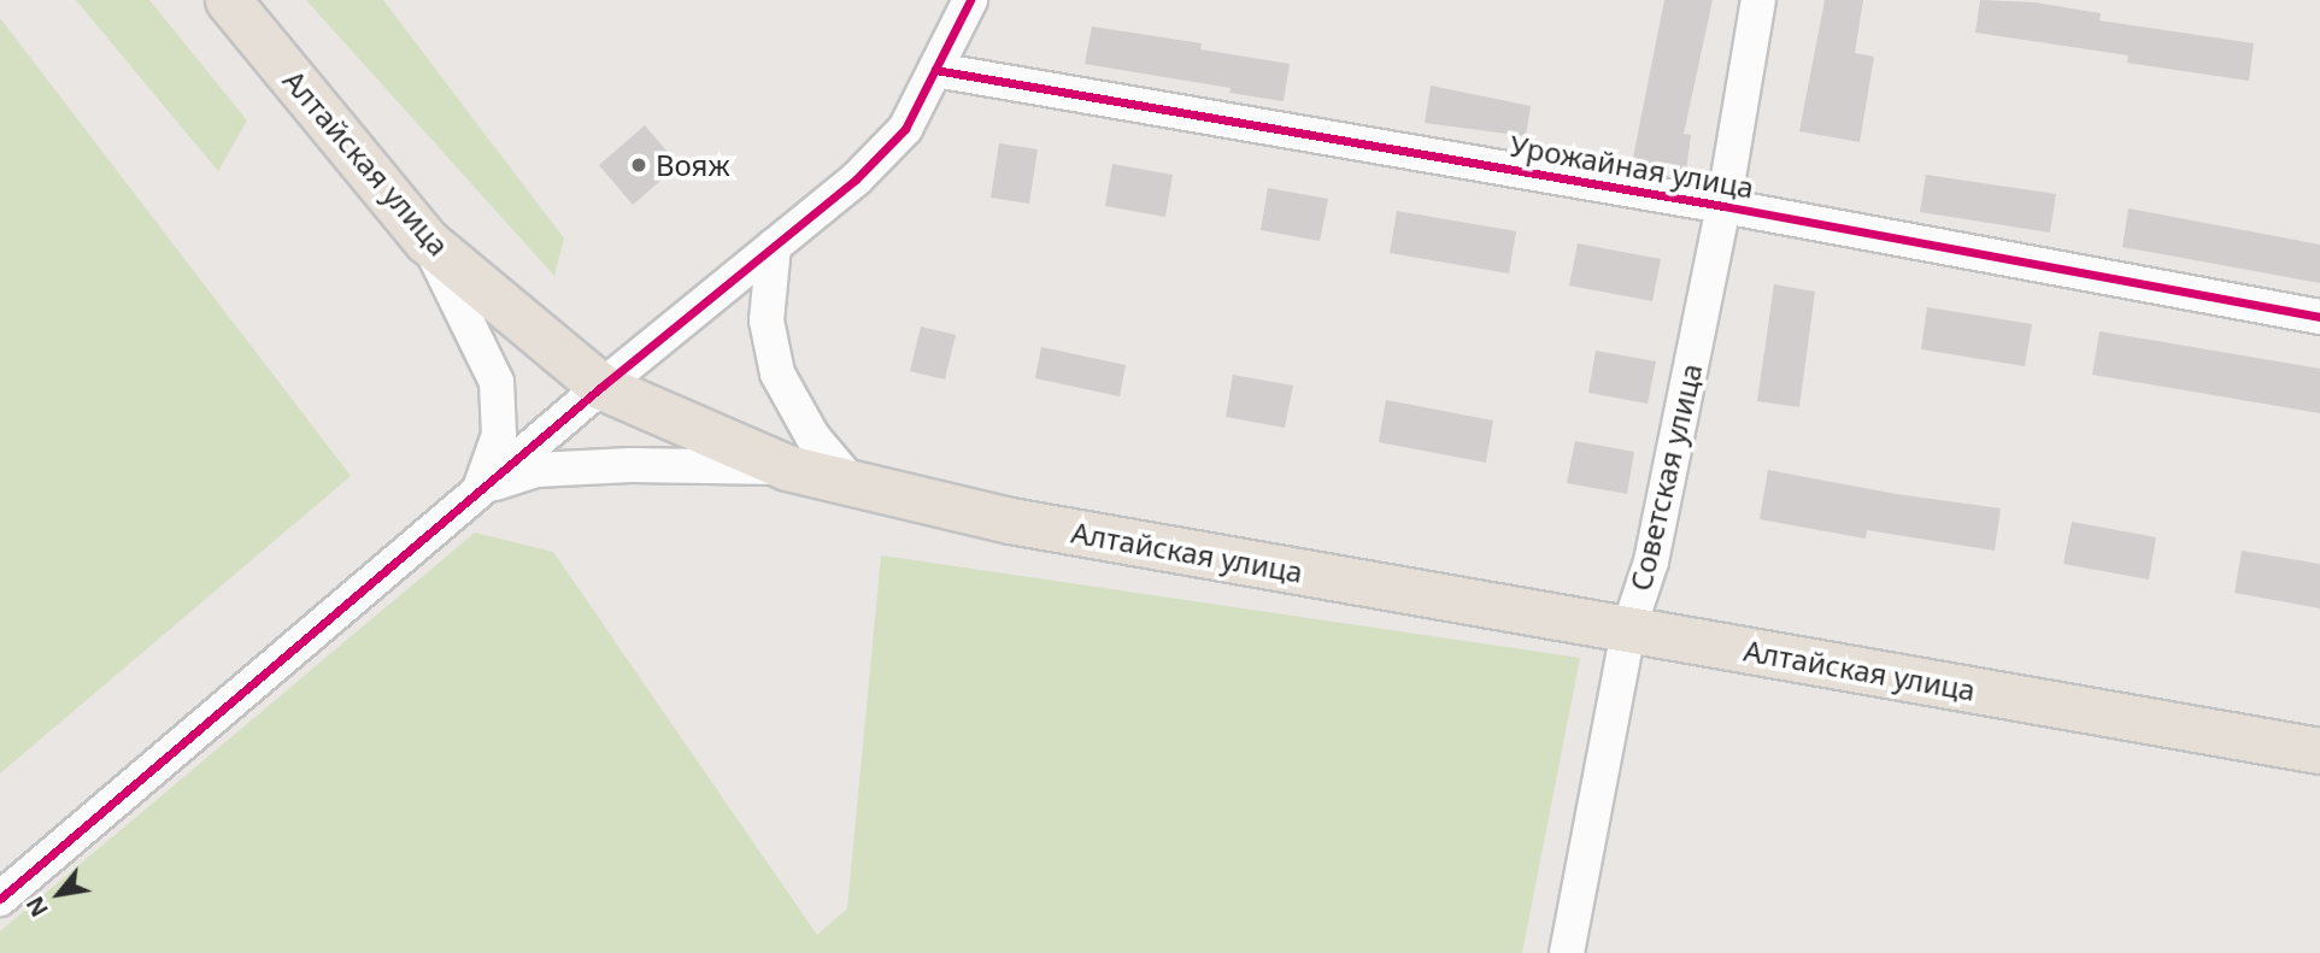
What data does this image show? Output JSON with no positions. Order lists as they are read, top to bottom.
{
  "streets": {
    "main road": ["Алтайская улица"],
    "street": ["Урожайная улица", "Советская улица"]
  },
  "crossings": [
    ["Алтайская улица", "Советская улица"],
    ["Урожайная улица", "Советская улица"]
  ],
  "places": ["Вояж"],
  "north": "bottom left"
}
